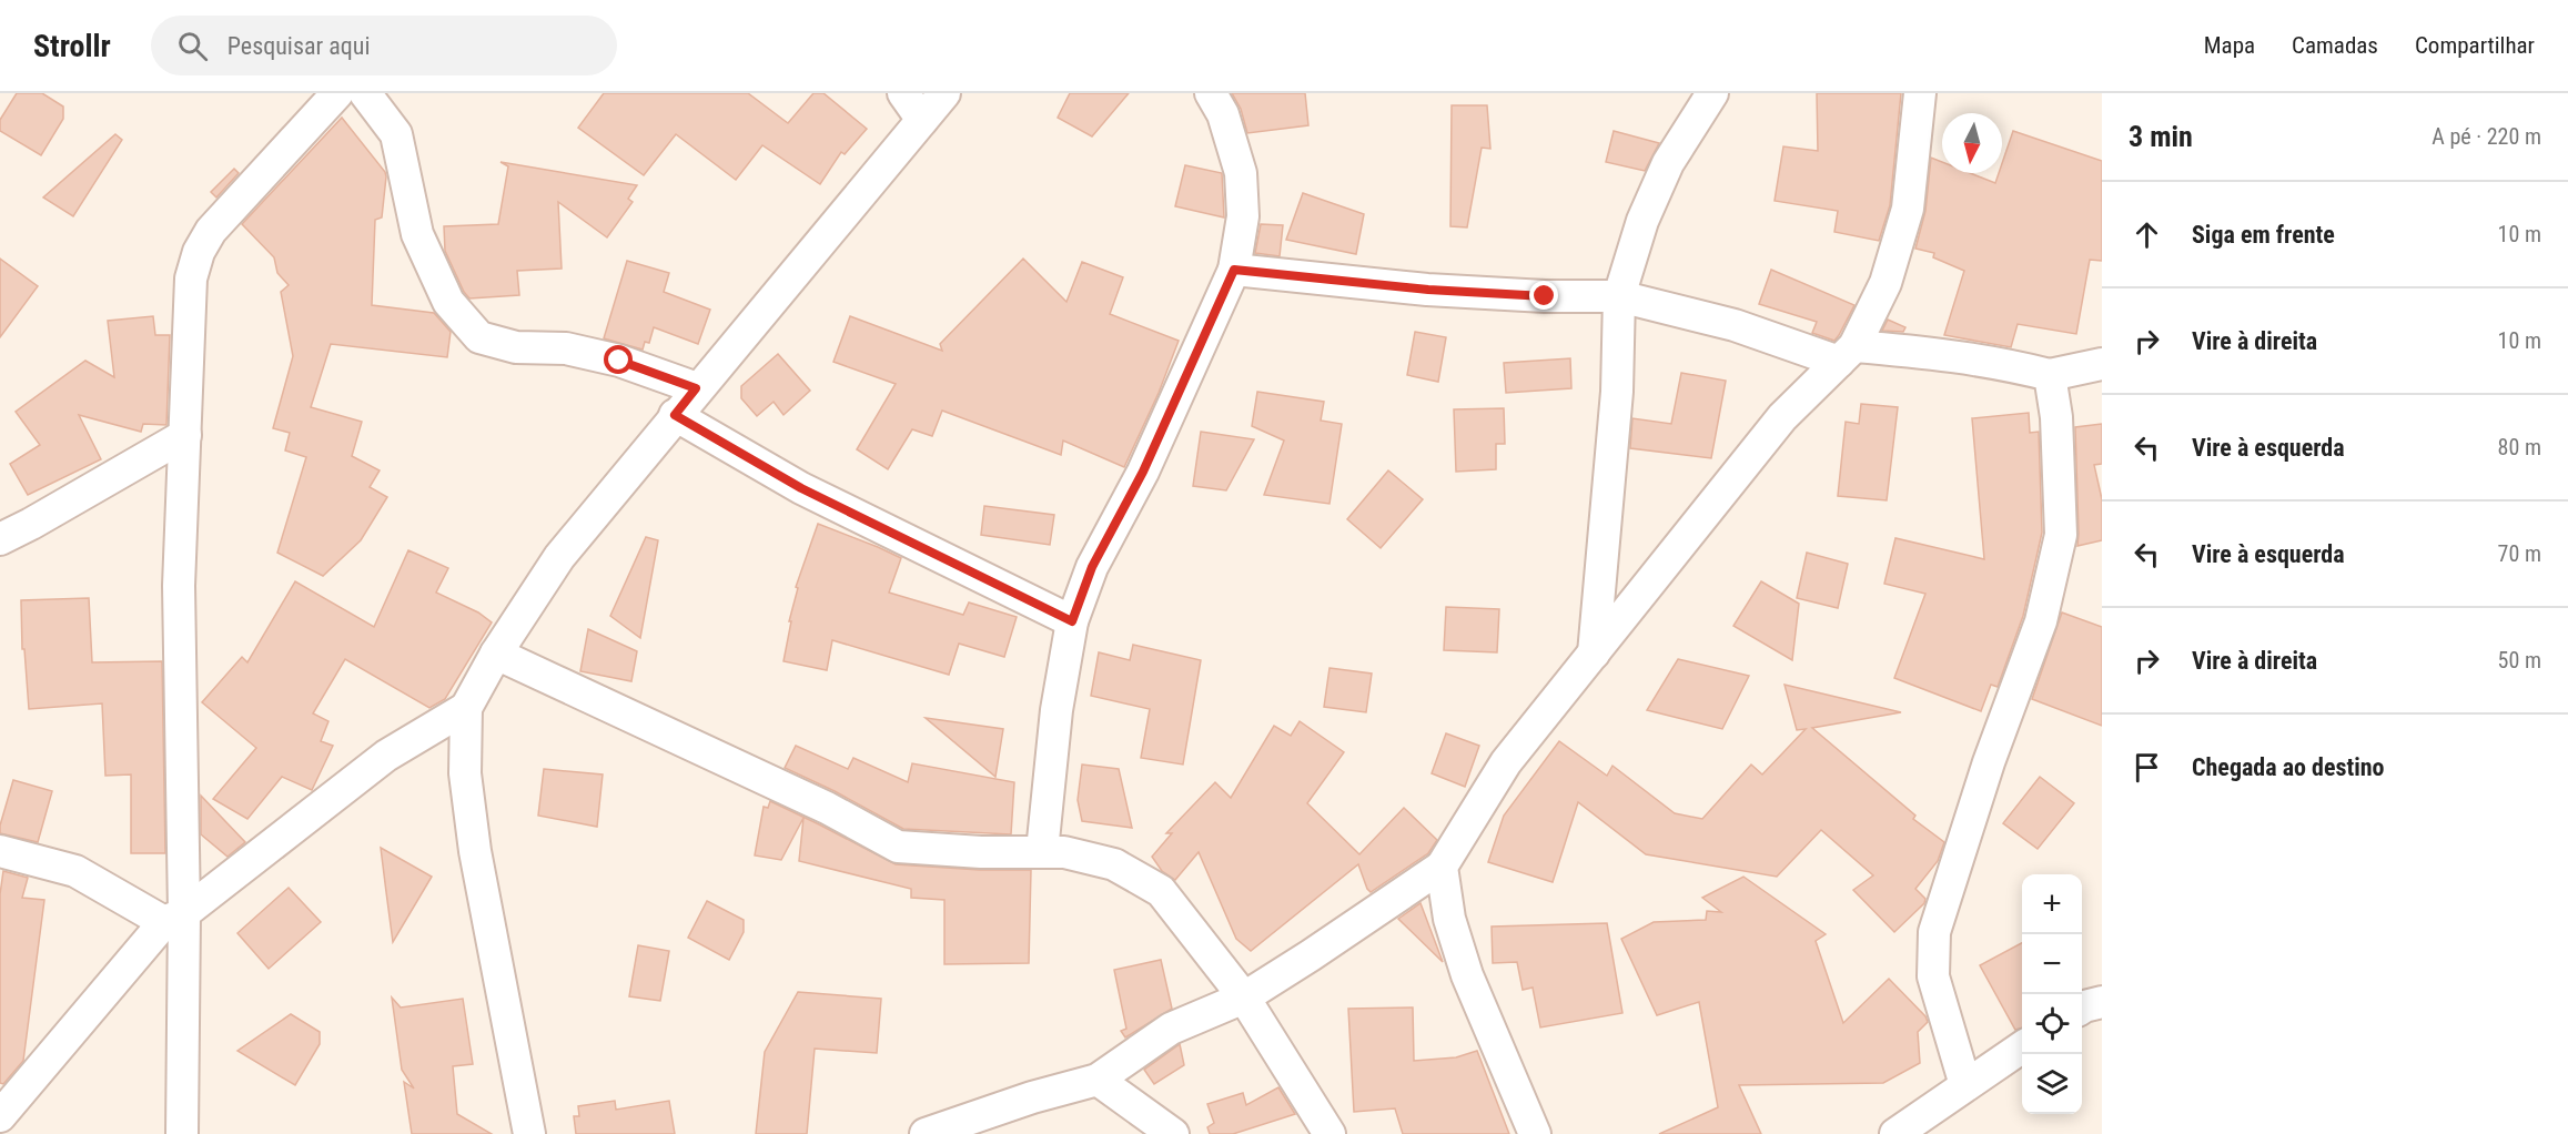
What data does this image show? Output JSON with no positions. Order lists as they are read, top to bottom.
{
  "north": "bottom",
  "page": {
    "header": "Strollr",
    "search": "Pesquisar aqui",
    "nav": ["Mapa", "Camadas", "Compartilhar"],
    "heading": ["3 min", "A pé · 220 m"],
    "list": [
      ["Siga em frente", "10 m"],
      ["Vire à direita", "10 m"],
      ["Vire à esquerda", "80 m"],
      ["Vire à esquerda", "70 m"],
      ["Vire à direita", "50 m"],
      "Chegada ao destino"
    ],
    "map_buttons": ["+", "−"]
  }
}
